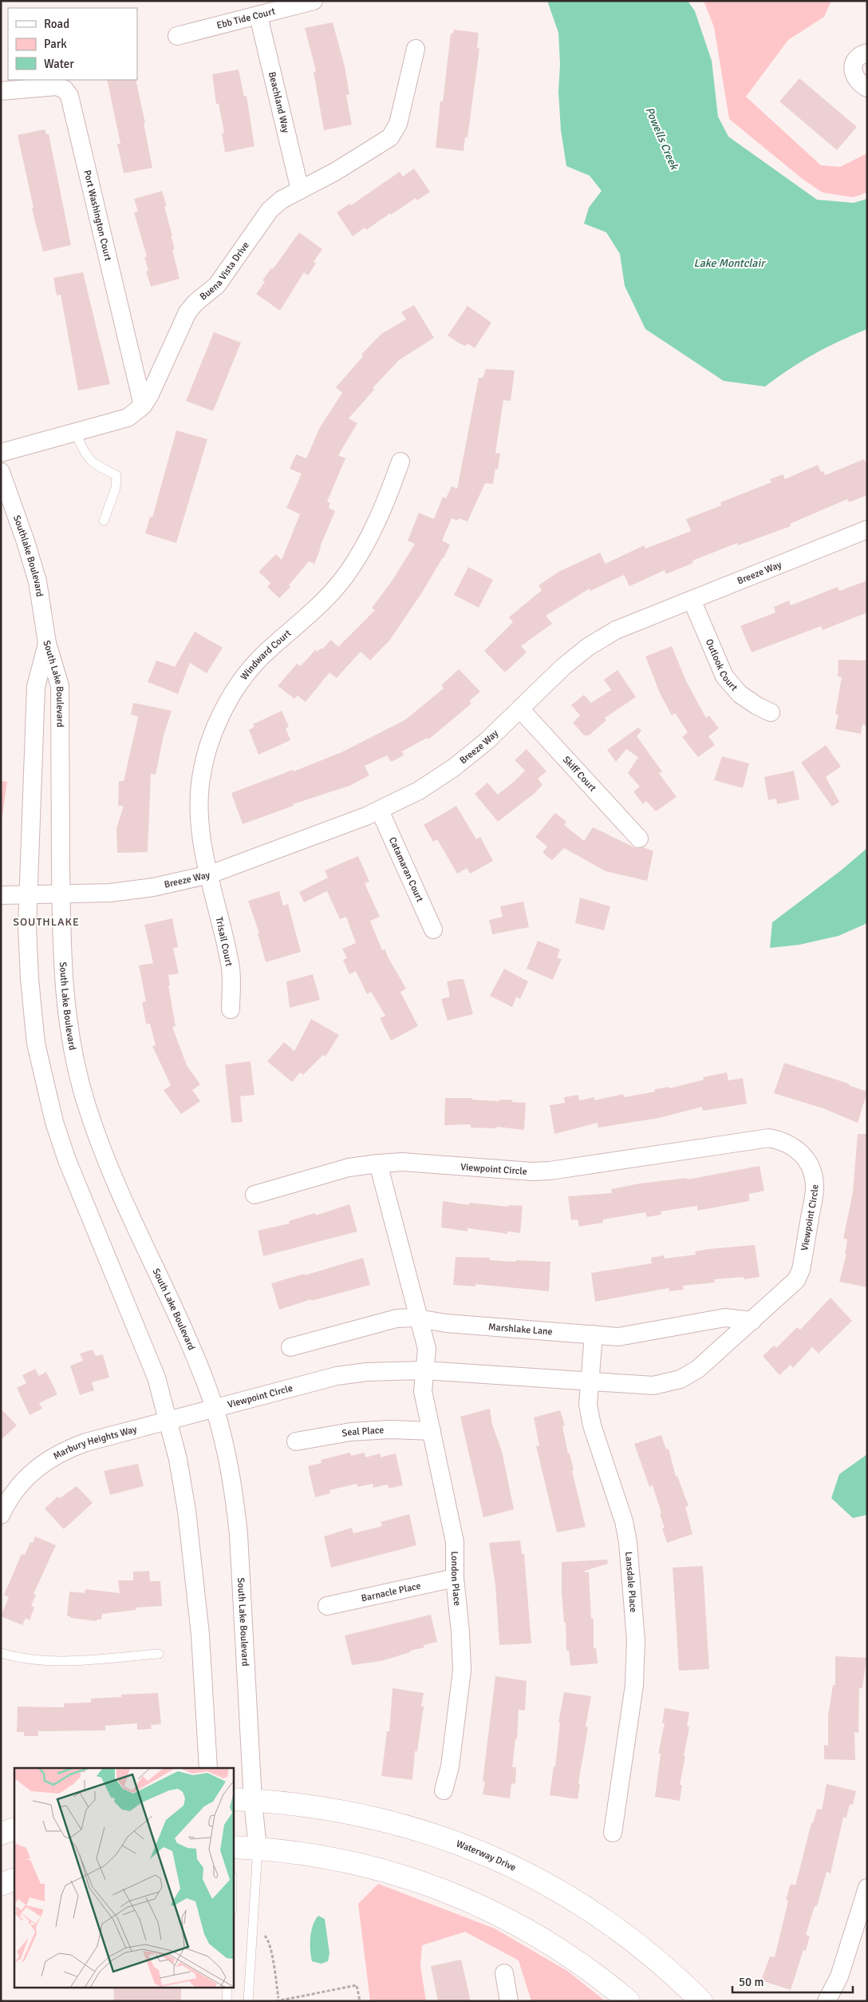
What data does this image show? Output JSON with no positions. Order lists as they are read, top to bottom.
{
  "streets": {
    "street": [
      "Ebb Tide Court",
      "Beachland Way",
      "Port Washington Court",
      "Buena Vista Drive",
      "Southlake Boulevard",
      "Breeze Way",
      "Windward Court",
      "Outlook Court",
      "South Lake Boulevard",
      "Skiff Court",
      "Catamaran Court",
      "Trisail Court",
      "Viewpoint Circle",
      "Marshlake Lane",
      "Seal Place",
      "Marbury Heights Way",
      "London Place",
      "Lansdale Place",
      "Barnacle Place",
      "Waterway Drive"
    ]
  },
  "crossings": [
    ["Ebb Tide Court", "Beachland Way"],
    ["Beachland Way", "Buena Vista Drive"],
    ["Port Washington Court", "Buena Vista Drive"],
    ["Southlake Boulevard", "South Lake Boulevard"],
    ["Breeze Way", "Windward Court"],
    ["Breeze Way", "Outlook Court"],
    ["Breeze Way", "South Lake Boulevard"],
    ["Breeze Way", "Skiff Court"],
    ["Breeze Way", "Catamaran Court"],
    ["Breeze Way", "Trisail Court"],
    ["Windward Court", "Trisail Court"],
    ["South Lake Boulevard", "Viewpoint Circle"],
    ["South Lake Boulevard", "Marbury Heights Way"],
    ["South Lake Boulevard", "Waterway Drive"],
    ["Viewpoint Circle", "Marshlake Lane"],
    ["Viewpoint Circle", "Marbury Heights Way"],
    ["Viewpoint Circle", "London Place"],
    ["Viewpoint Circle", "Lansdale Place"],
    ["Marshlake Lane", "Lansdale Place"],
    ["Seal Place", "London Place"],
    ["London Place", "Barnacle Place"]
  ],
  "districts": ["SOUTHLAKE"],
  "water": ["Powells Creek", "Lake Montclair"],
  "legend": ["Road", "Park", "Water"],
  "scale_bar": "50 m"
}
